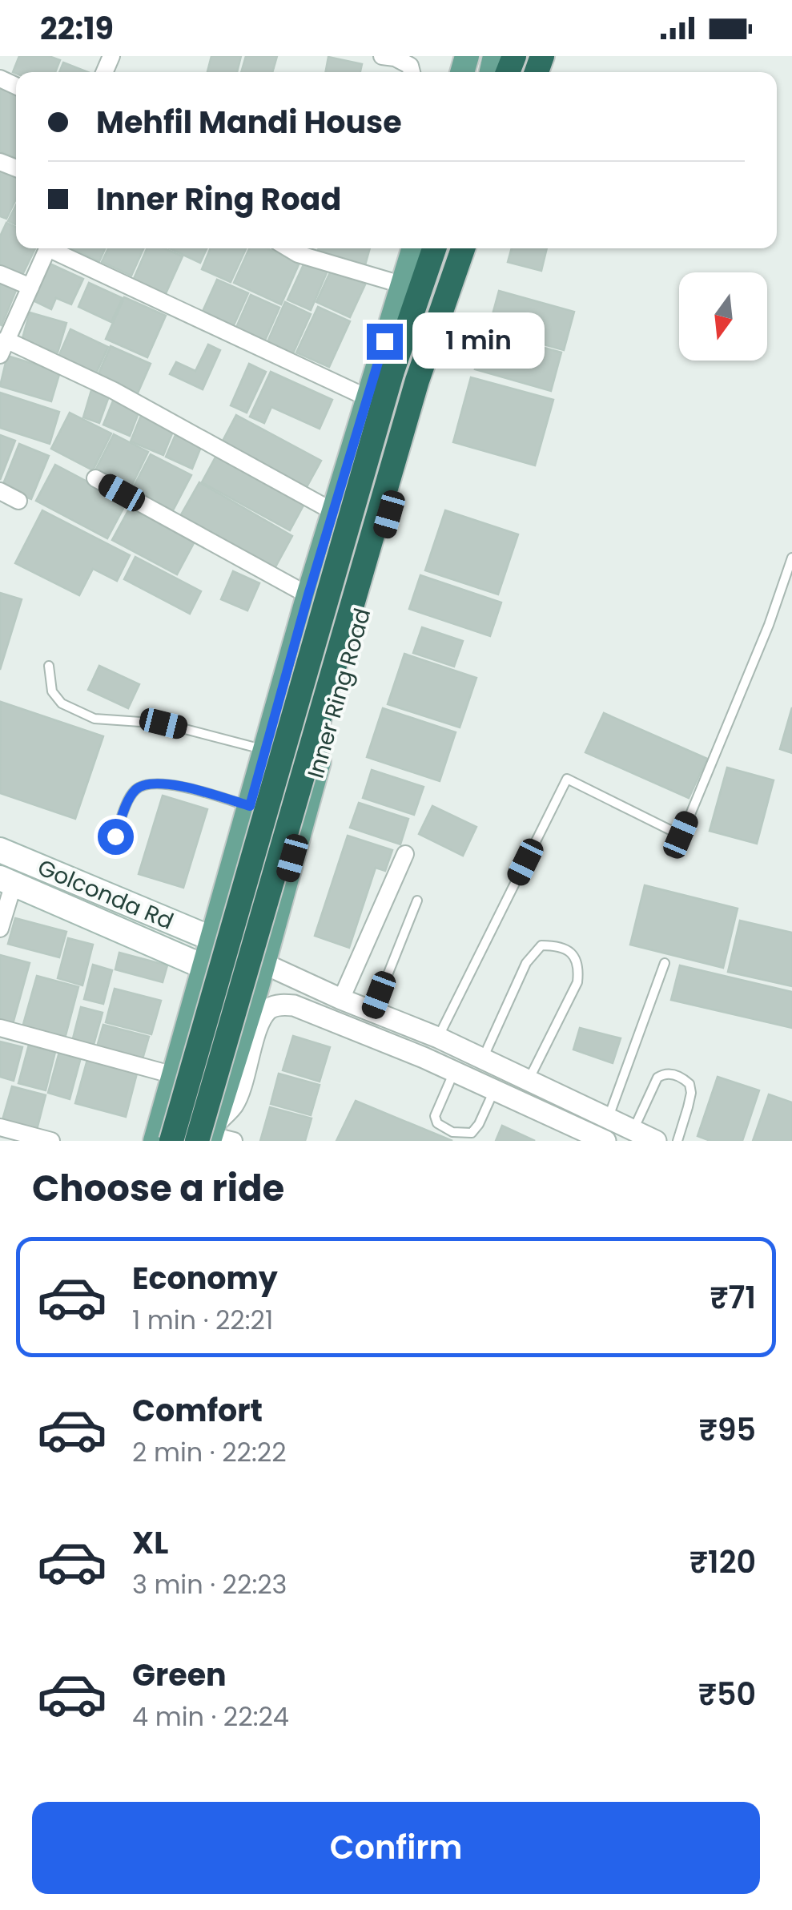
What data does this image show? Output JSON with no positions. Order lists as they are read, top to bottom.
{
  "streets": {
    "main road": ["Inner Ring Road", "Golconda Rd"]
  },
  "north": "bottom",
  "page": {
    "status": "22:19",
    "banner": ["Mehfil Mandi House", "Inner Ring Road"],
    "bubble": "1 min",
    "heading": "Choose a ride",
    "list": [
      {
        "name": "Economy",
        "note": "1 min · 22:21",
        "value": "₹71"
      },
      {
        "name": "Comfort",
        "note": "2 min · 22:22",
        "value": "₹95"
      },
      {
        "name": "XL",
        "note": "3 min · 22:23",
        "value": "₹120"
      },
      {
        "name": "Green",
        "note": "4 min · 22:24",
        "value": "₹50"
      }
    ],
    "buttons": "Confirm"
  }
}
